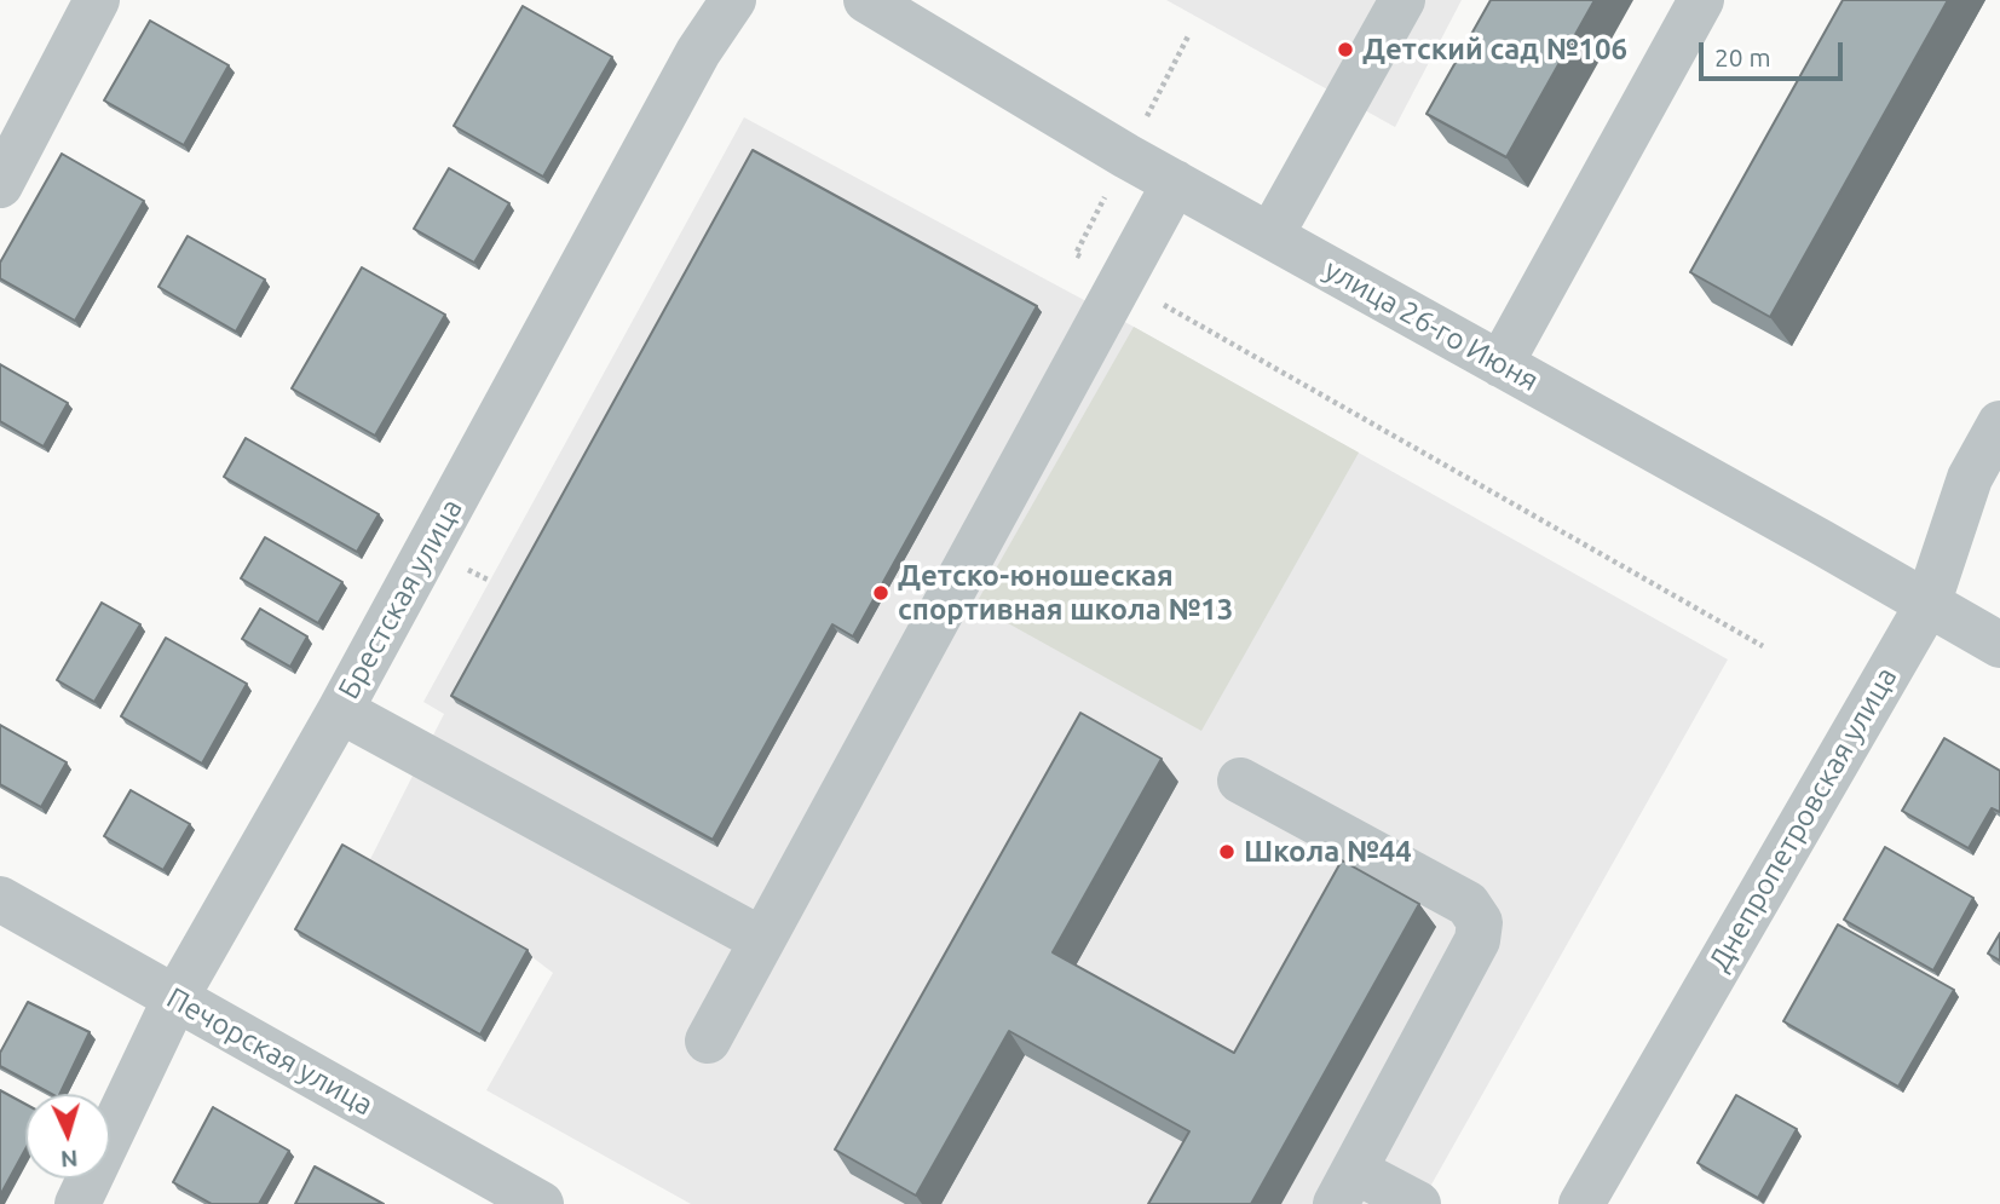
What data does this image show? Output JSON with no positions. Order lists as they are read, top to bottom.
{
  "streets": {
    "street": [
      "улица 26-го Июня",
      "Брестская улица",
      "Днепропетровская улица",
      "Печорская улица"
    ]
  },
  "crossings": [
    ["улица 26-го Июня", "Днепропетровская улица"],
    ["Брестская улица", "Печорская улица"]
  ],
  "places": ["Детский сад №106", "Детско-юношеская спортивная школа №13", "Школа №44"],
  "scale_bar": "20 m",
  "north": "bottom"
}
